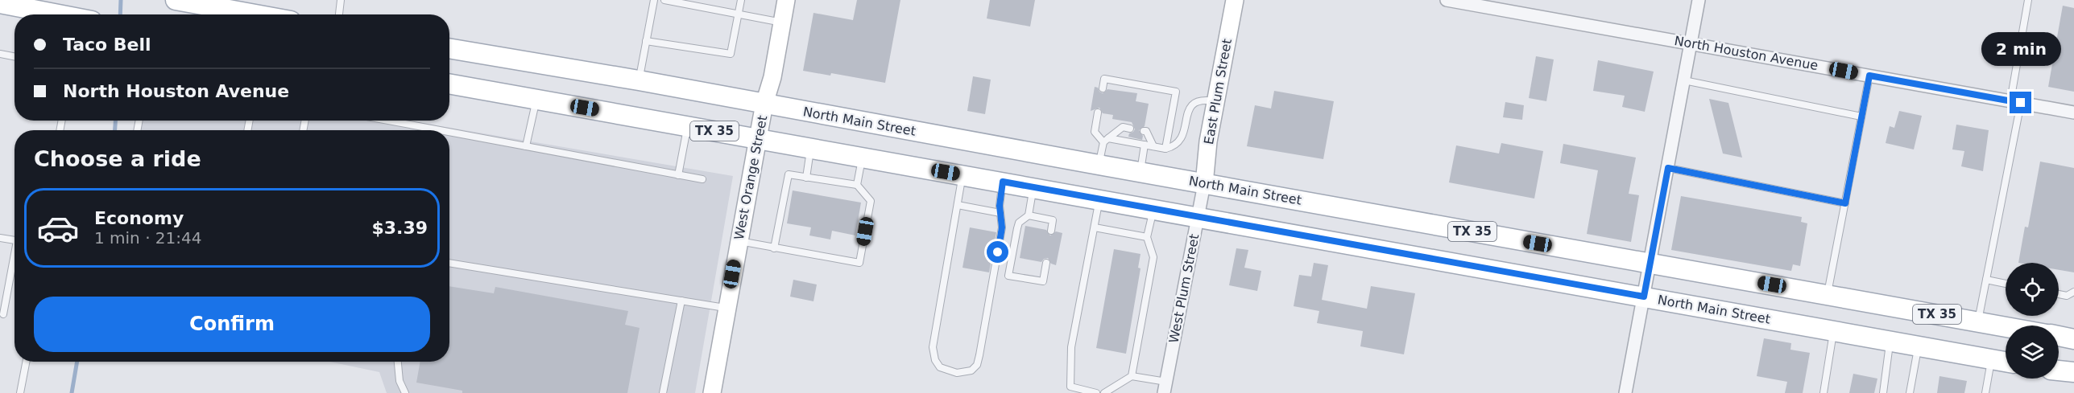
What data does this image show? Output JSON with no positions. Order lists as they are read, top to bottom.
{
  "streets": {
    "main road": ["North Main Street", "TX 35"],
    "street": [
      "North Houston Avenue",
      "East Plum Street",
      "West Orange Street",
      "West Plum Street"
    ]
  },
  "crossings": [
    ["East Plum Street", "North Main Street"],
    ["East Plum Street", "West Plum Street"],
    ["North Main Street", "West Orange Street"],
    ["North Main Street", "West Plum Street"]
  ],
  "page": {
    "banner": ["Taco Bell", "North Houston Avenue"],
    "bubble": "2 min",
    "heading": "Choose a ride",
    "list": [
      {
        "name": "Economy",
        "note": "1 min · 21:44",
        "value": "$3.39"
      }
    ],
    "buttons": "Confirm"
  }
}
